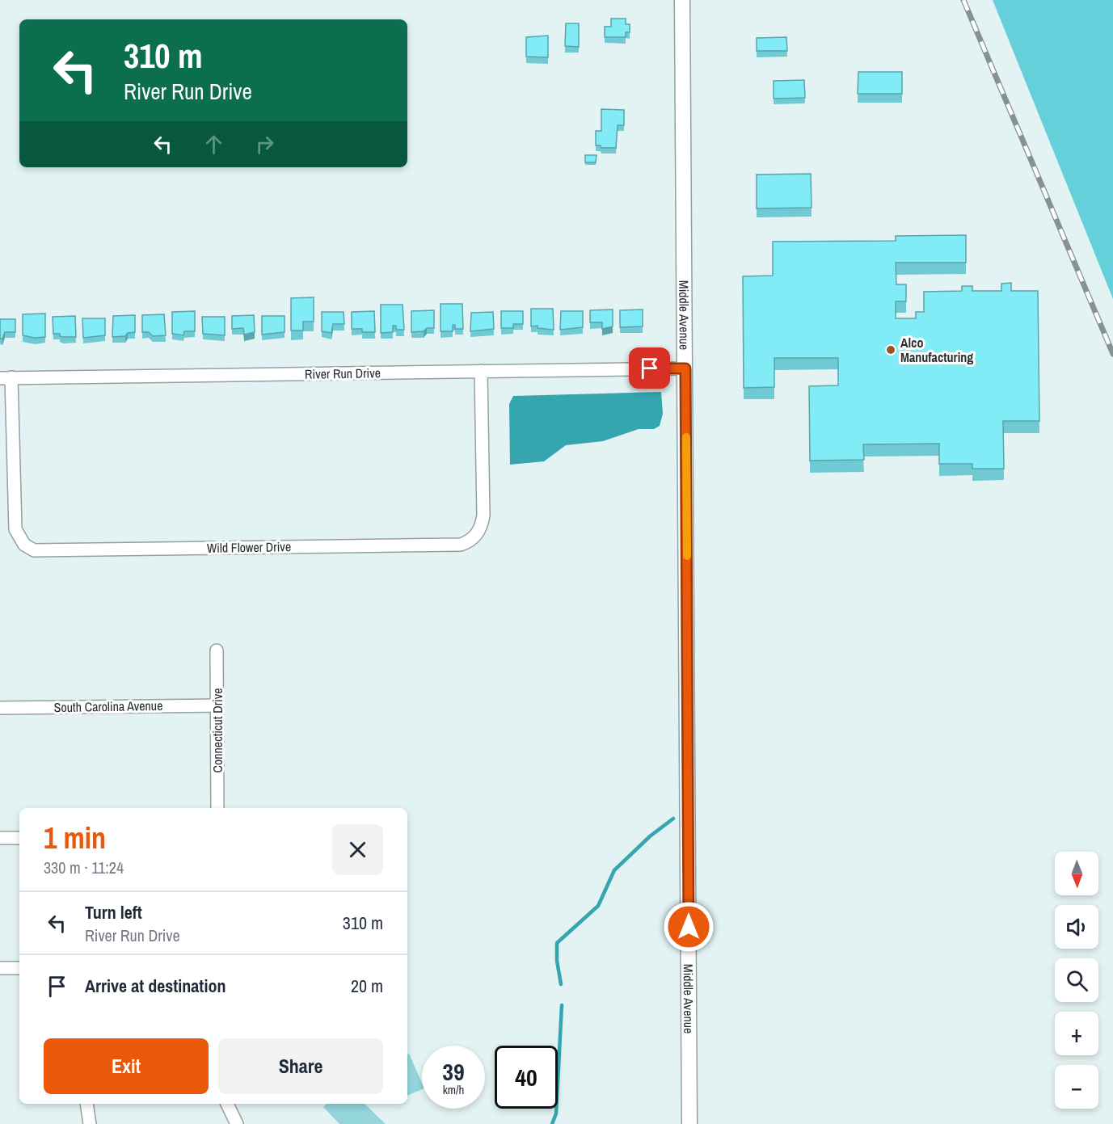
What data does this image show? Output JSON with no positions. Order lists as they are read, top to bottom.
{
  "streets": {
    "street": [
      "Middle Avenue",
      "River Run Drive",
      "Wild Flower Drive",
      "South Carolina Avenue",
      "Connecticut Drive"
    ]
  },
  "crossings": [
    ["Middle Avenue", "River Run Drive"],
    ["River Run Drive", "Wild Flower Drive"],
    ["South Carolina Avenue", "Connecticut Drive"]
  ],
  "places": ["Alco Manufacturing"],
  "north": "bottom",
  "page": {
    "turn": ["310 m", "River Run Drive"],
    "heading": ["1 min", "330 m · 11:24"],
    "map_buttons": ["+", "−"],
    "list": [
      {
        "name": "Turn left",
        "note": "River Run Drive",
        "value": "310 m"
      },
      {
        "name": "Arrive at destination",
        "value": "20 m"
      }
    ],
    "buttons": ["Exit", "Share"],
    "speed": "39 km/h",
    "limit": "40"
  }
}
